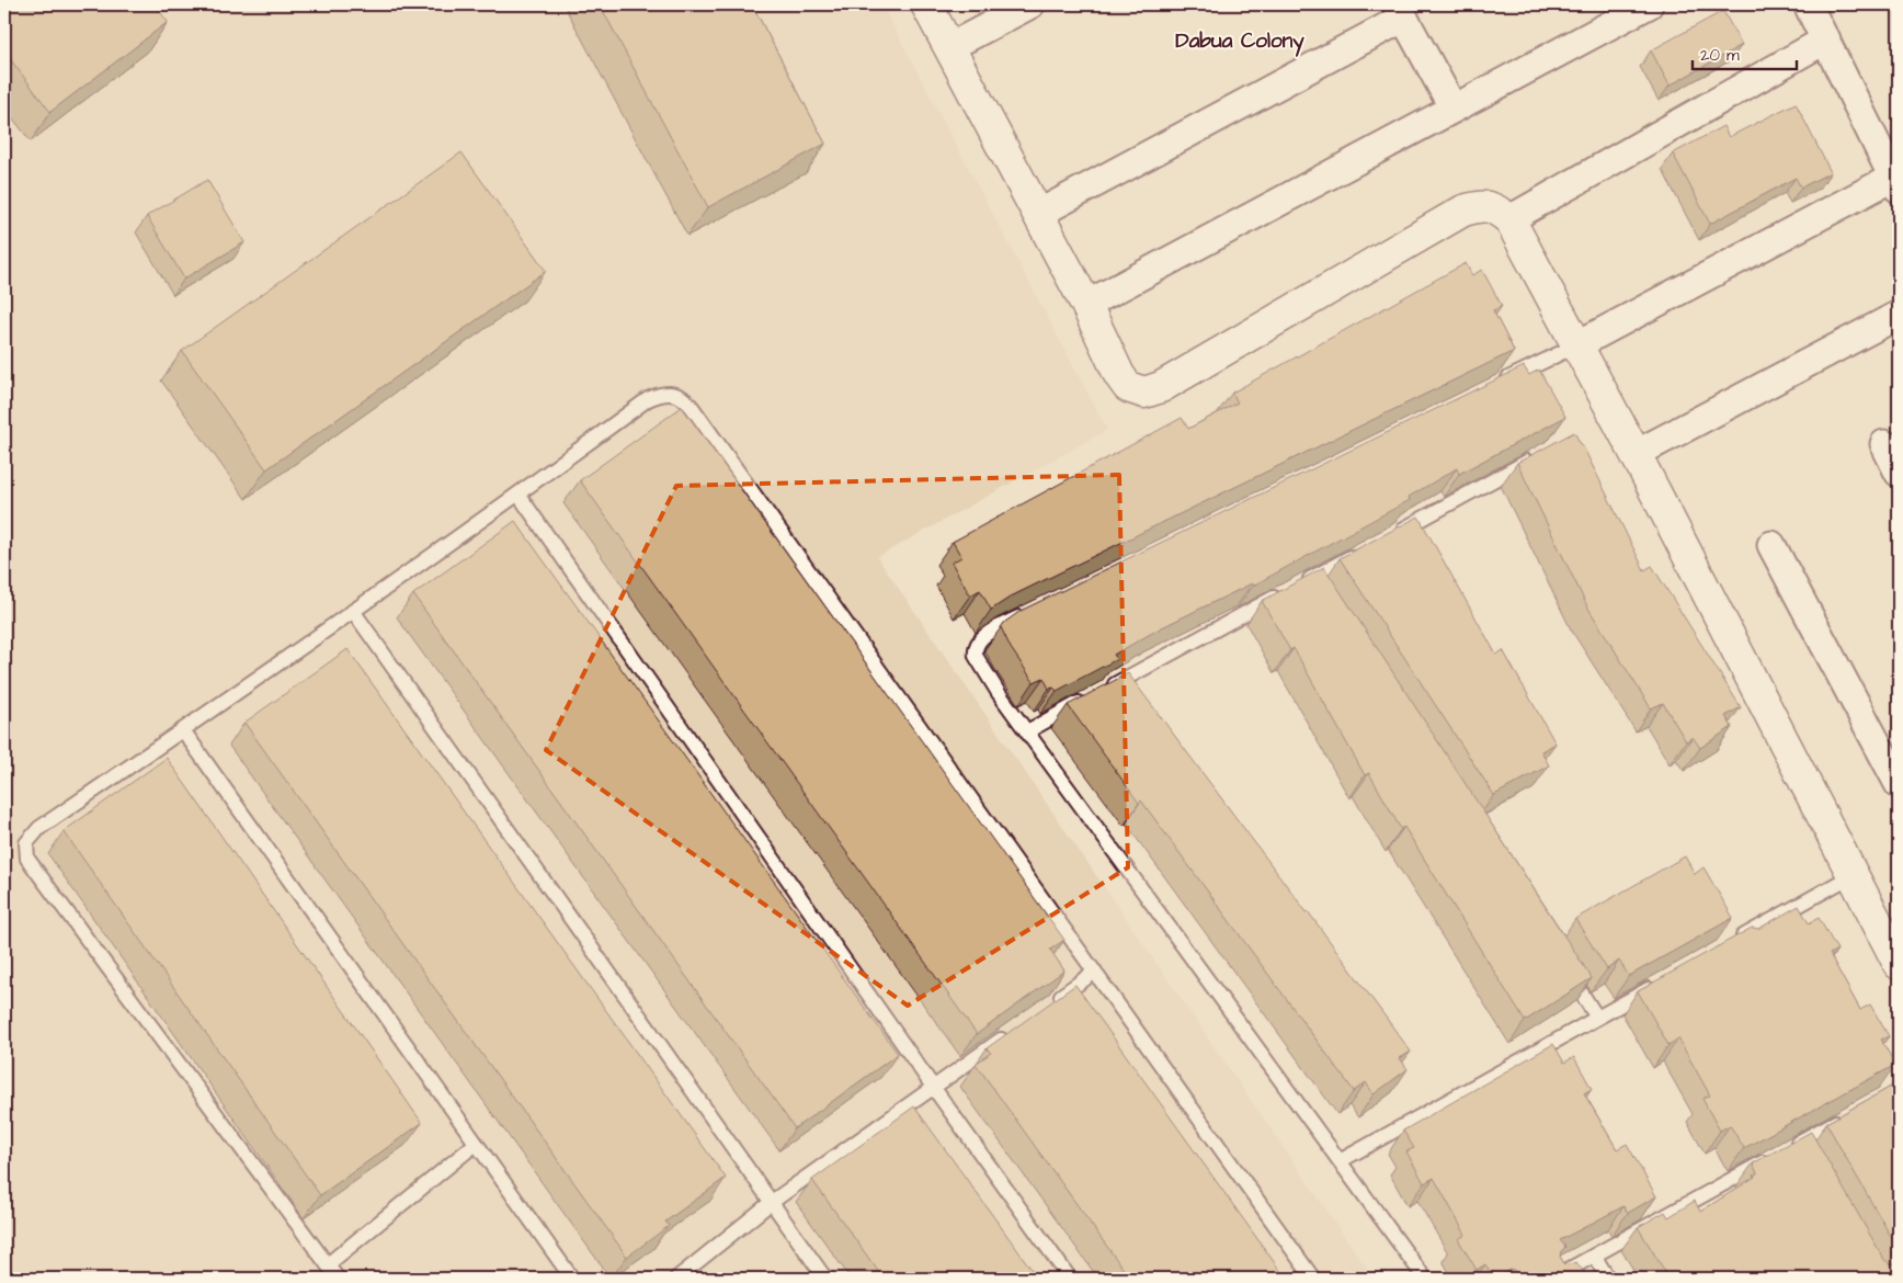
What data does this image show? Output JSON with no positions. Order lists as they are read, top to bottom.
{
  "districts": ["Dabua Colony"],
  "scale_bar": "20 m"
}
